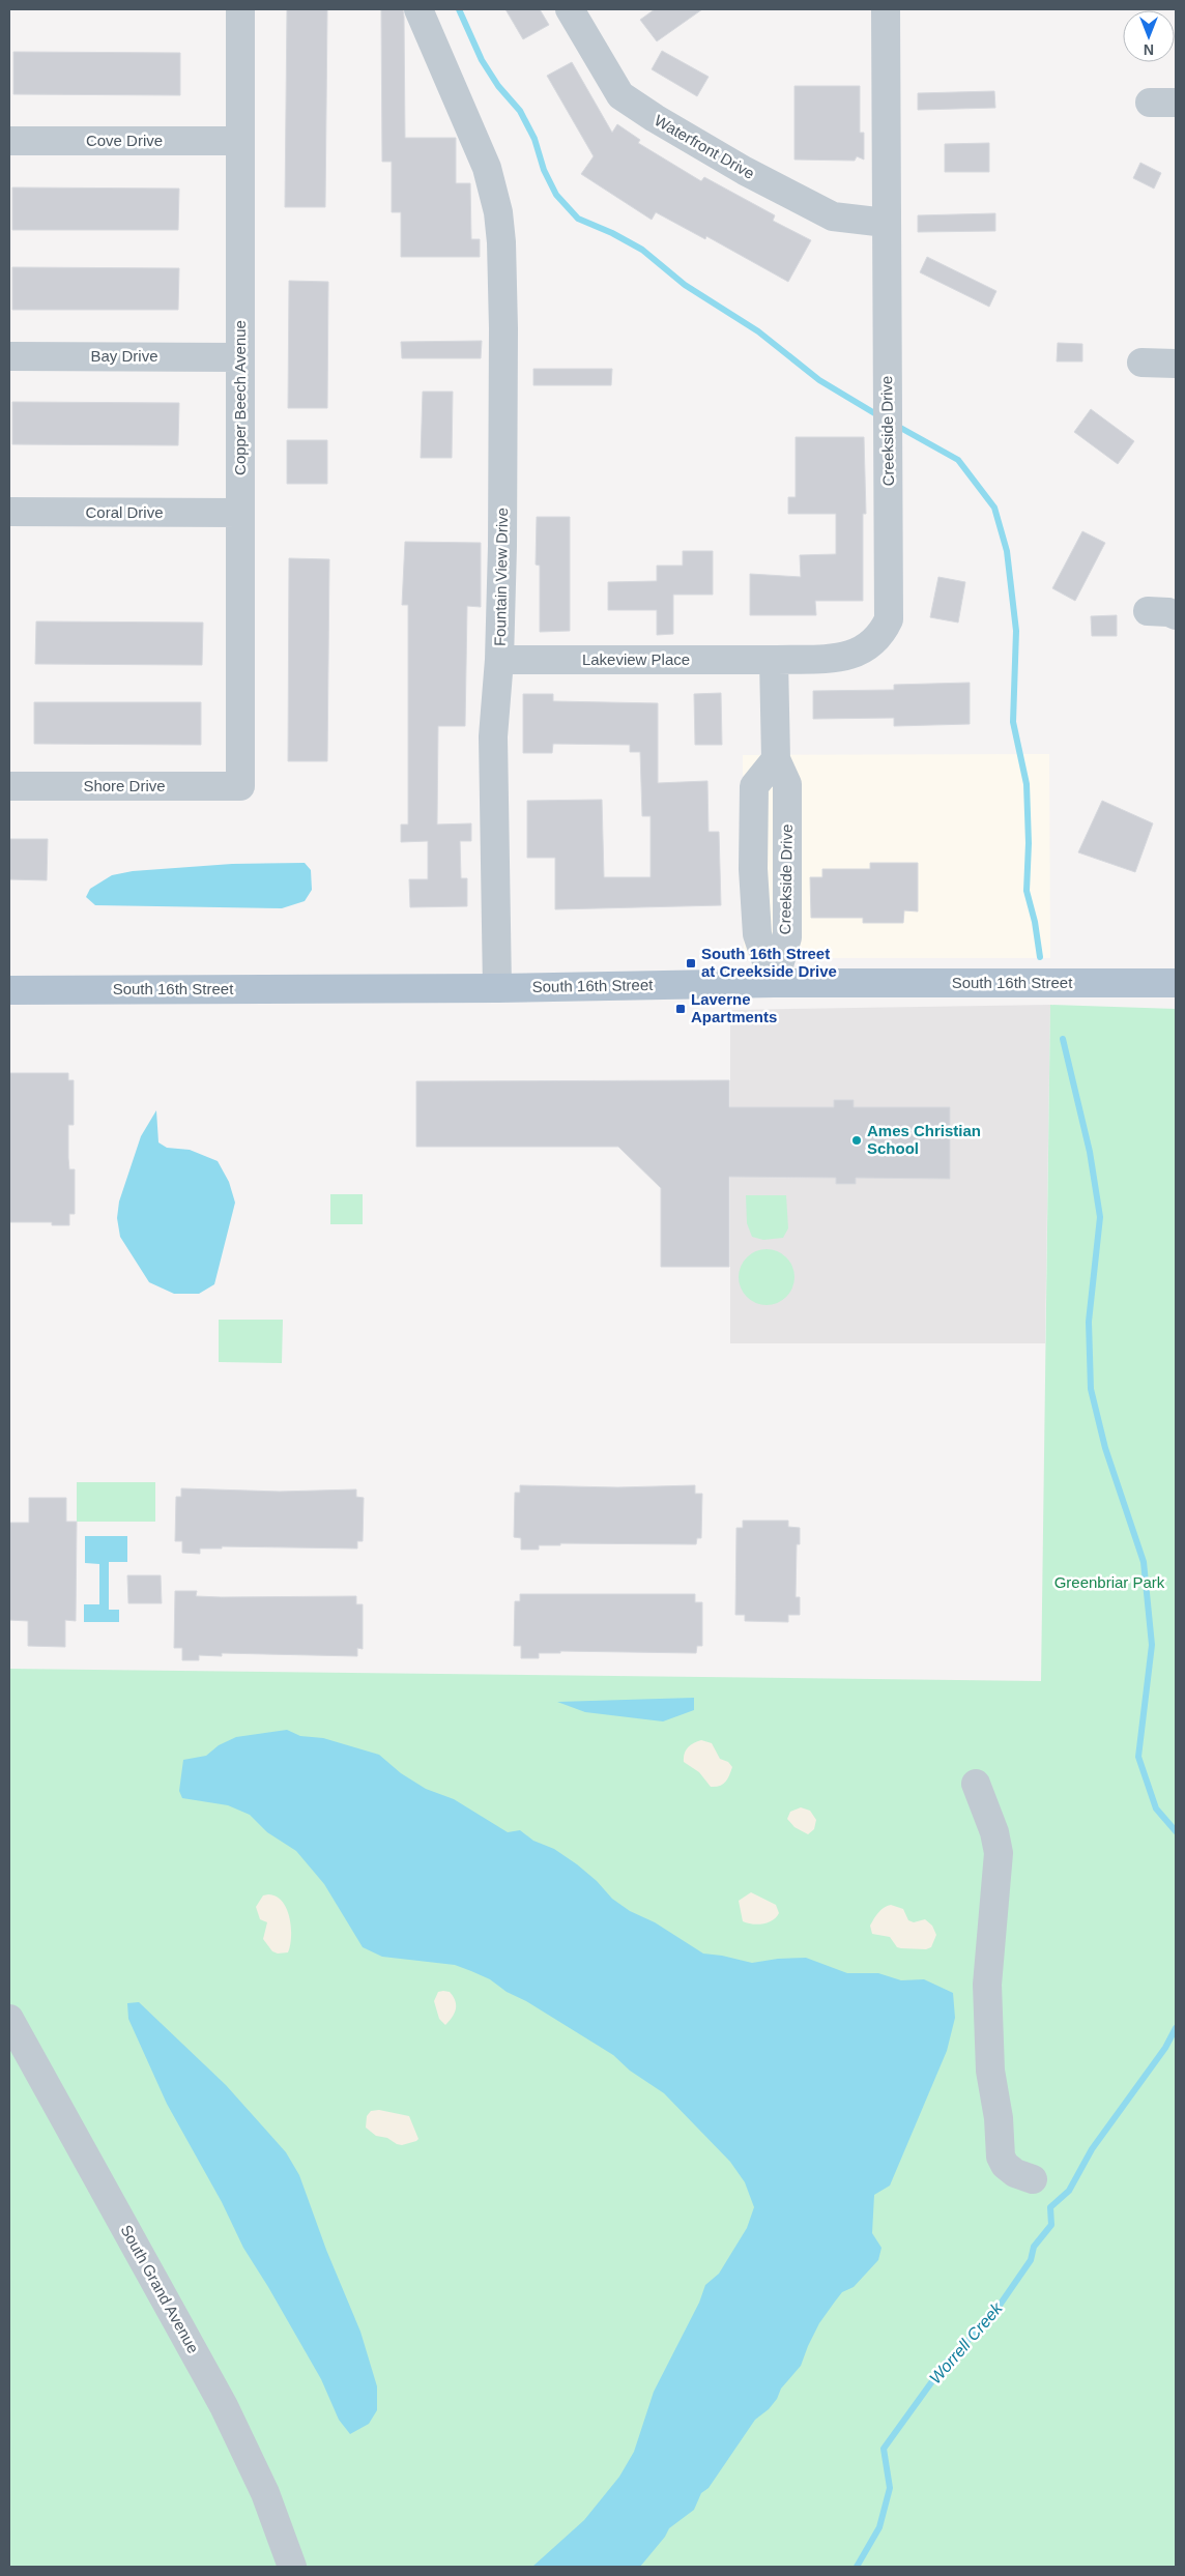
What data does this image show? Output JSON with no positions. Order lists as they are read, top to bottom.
{
  "streets": {
    "main road": ["South 16th Street"],
    "street": [
      "Cove Drive",
      "Waterfront Drive",
      "Bay Drive",
      "Copper Beech Avenue",
      "Creekside Drive",
      "Coral Drive",
      "Fountain View Drive",
      "Lakeview Place",
      "Shore Drive",
      "South Grand Avenue"
    ]
  },
  "crossings": [
    ["Cove Drive", "Copper Beech Avenue"],
    ["Waterfront Drive", "Creekside Drive"],
    ["Bay Drive", "Copper Beech Avenue"],
    ["Copper Beech Avenue", "Coral Drive"],
    ["Copper Beech Avenue", "Shore Drive"],
    ["Creekside Drive", "Lakeview Place"],
    ["Creekside Drive", "South 16th Street"],
    ["Fountain View Drive", "Lakeview Place"],
    ["Fountain View Drive", "South 16th Street"]
  ],
  "water": ["Worrell Creek"],
  "parks": ["Greenbriar Park"],
  "places": {
    "transit": ["South 16th Street at Creekside Drive", "Laverne Apartments"],
    "other": ["Ames Christian School"]
  },
  "north": "bottom"
}
